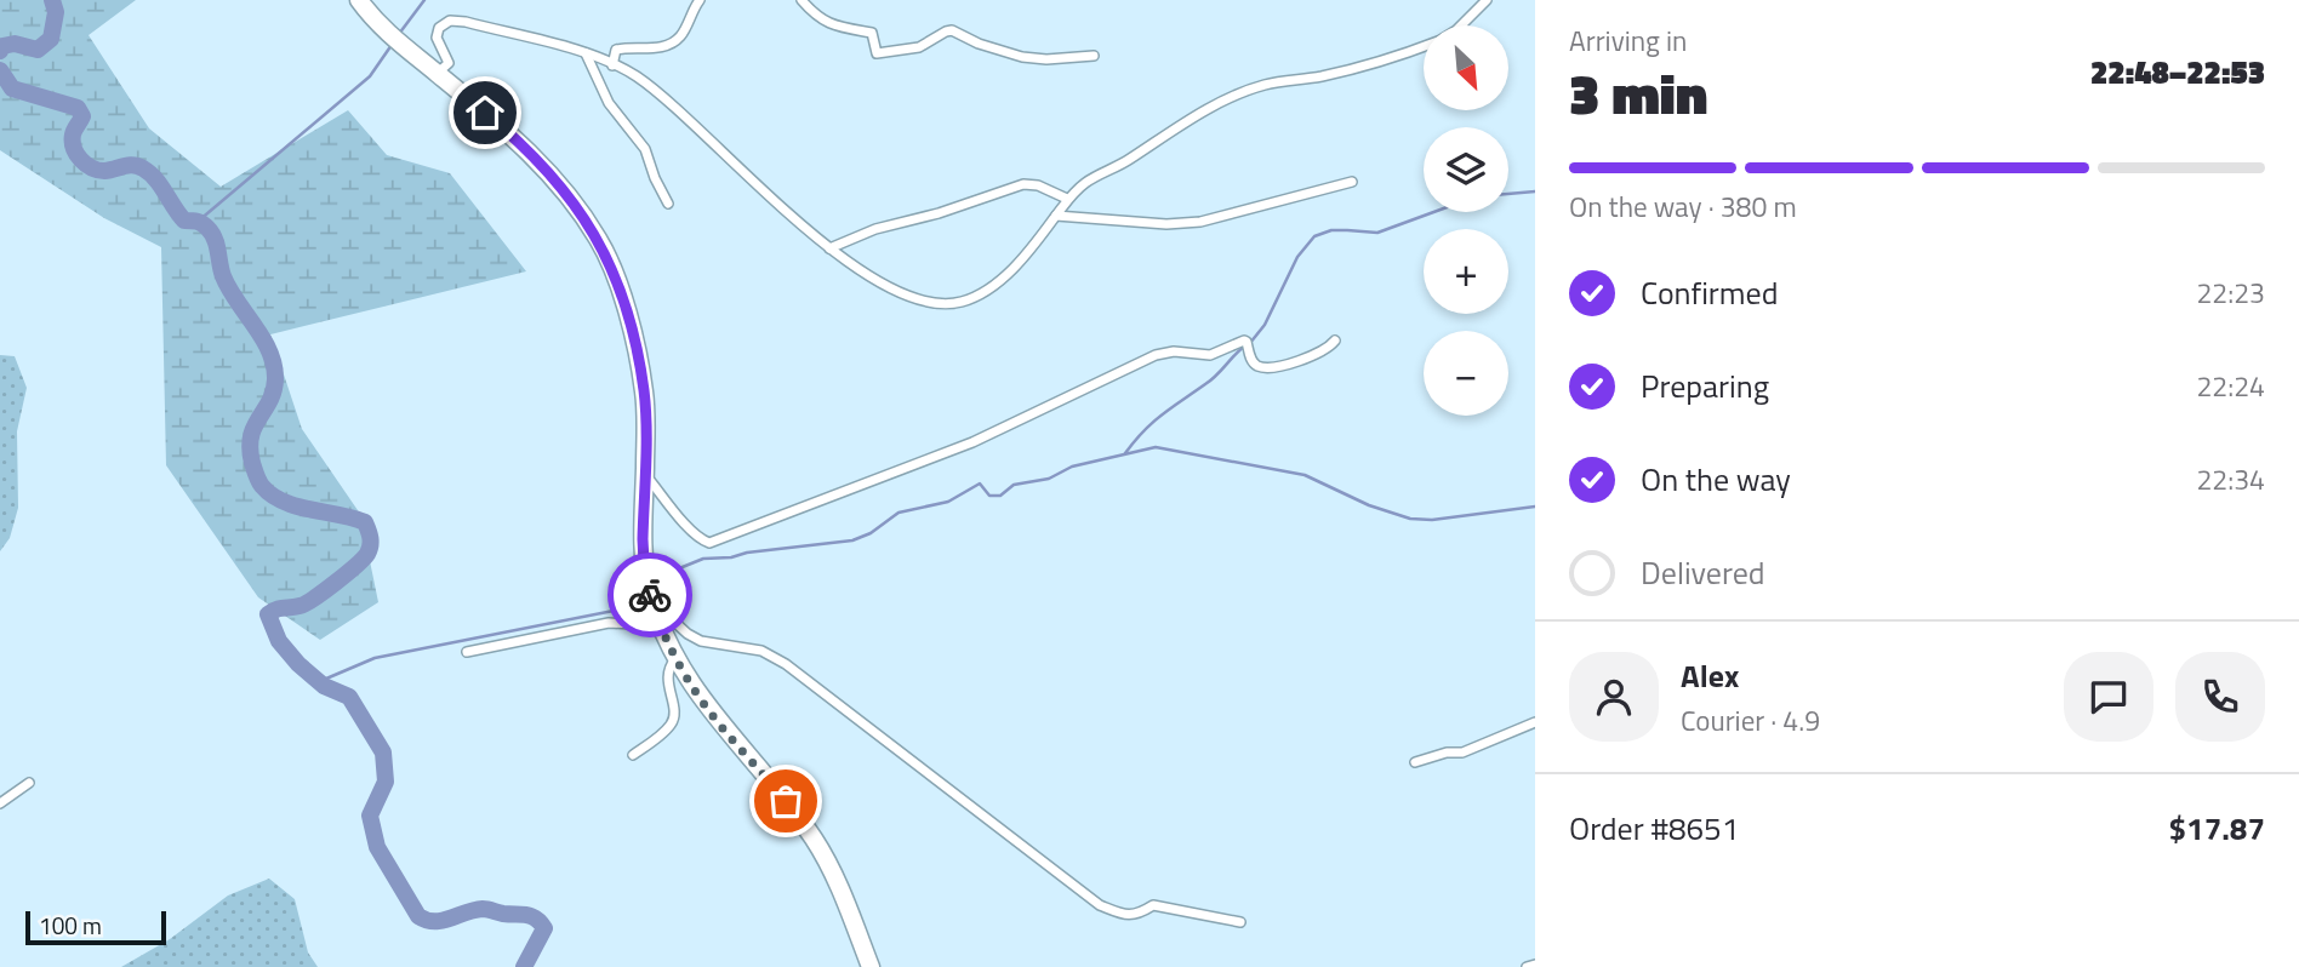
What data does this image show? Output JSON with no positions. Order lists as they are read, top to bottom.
{
  "scale_bar": "100 m",
  "north": "bottom right",
  "page": {
    "heading": ["3 min", "Arriving in", "22:48–22:53"],
    "panel": [
      "Alex",
      "Courier · 4.9",
      "Order #8651",
      "$17.87"
    ],
    "map_buttons": ["+", "−"],
    "bar": "On the way · 380 m",
    "list": [
      ["Confirmed", "22:23"],
      ["Preparing", "22:24"],
      ["On the way", "22:34"],
      "Delivered"
    ],
    "scale": "100 m"
  }
}
